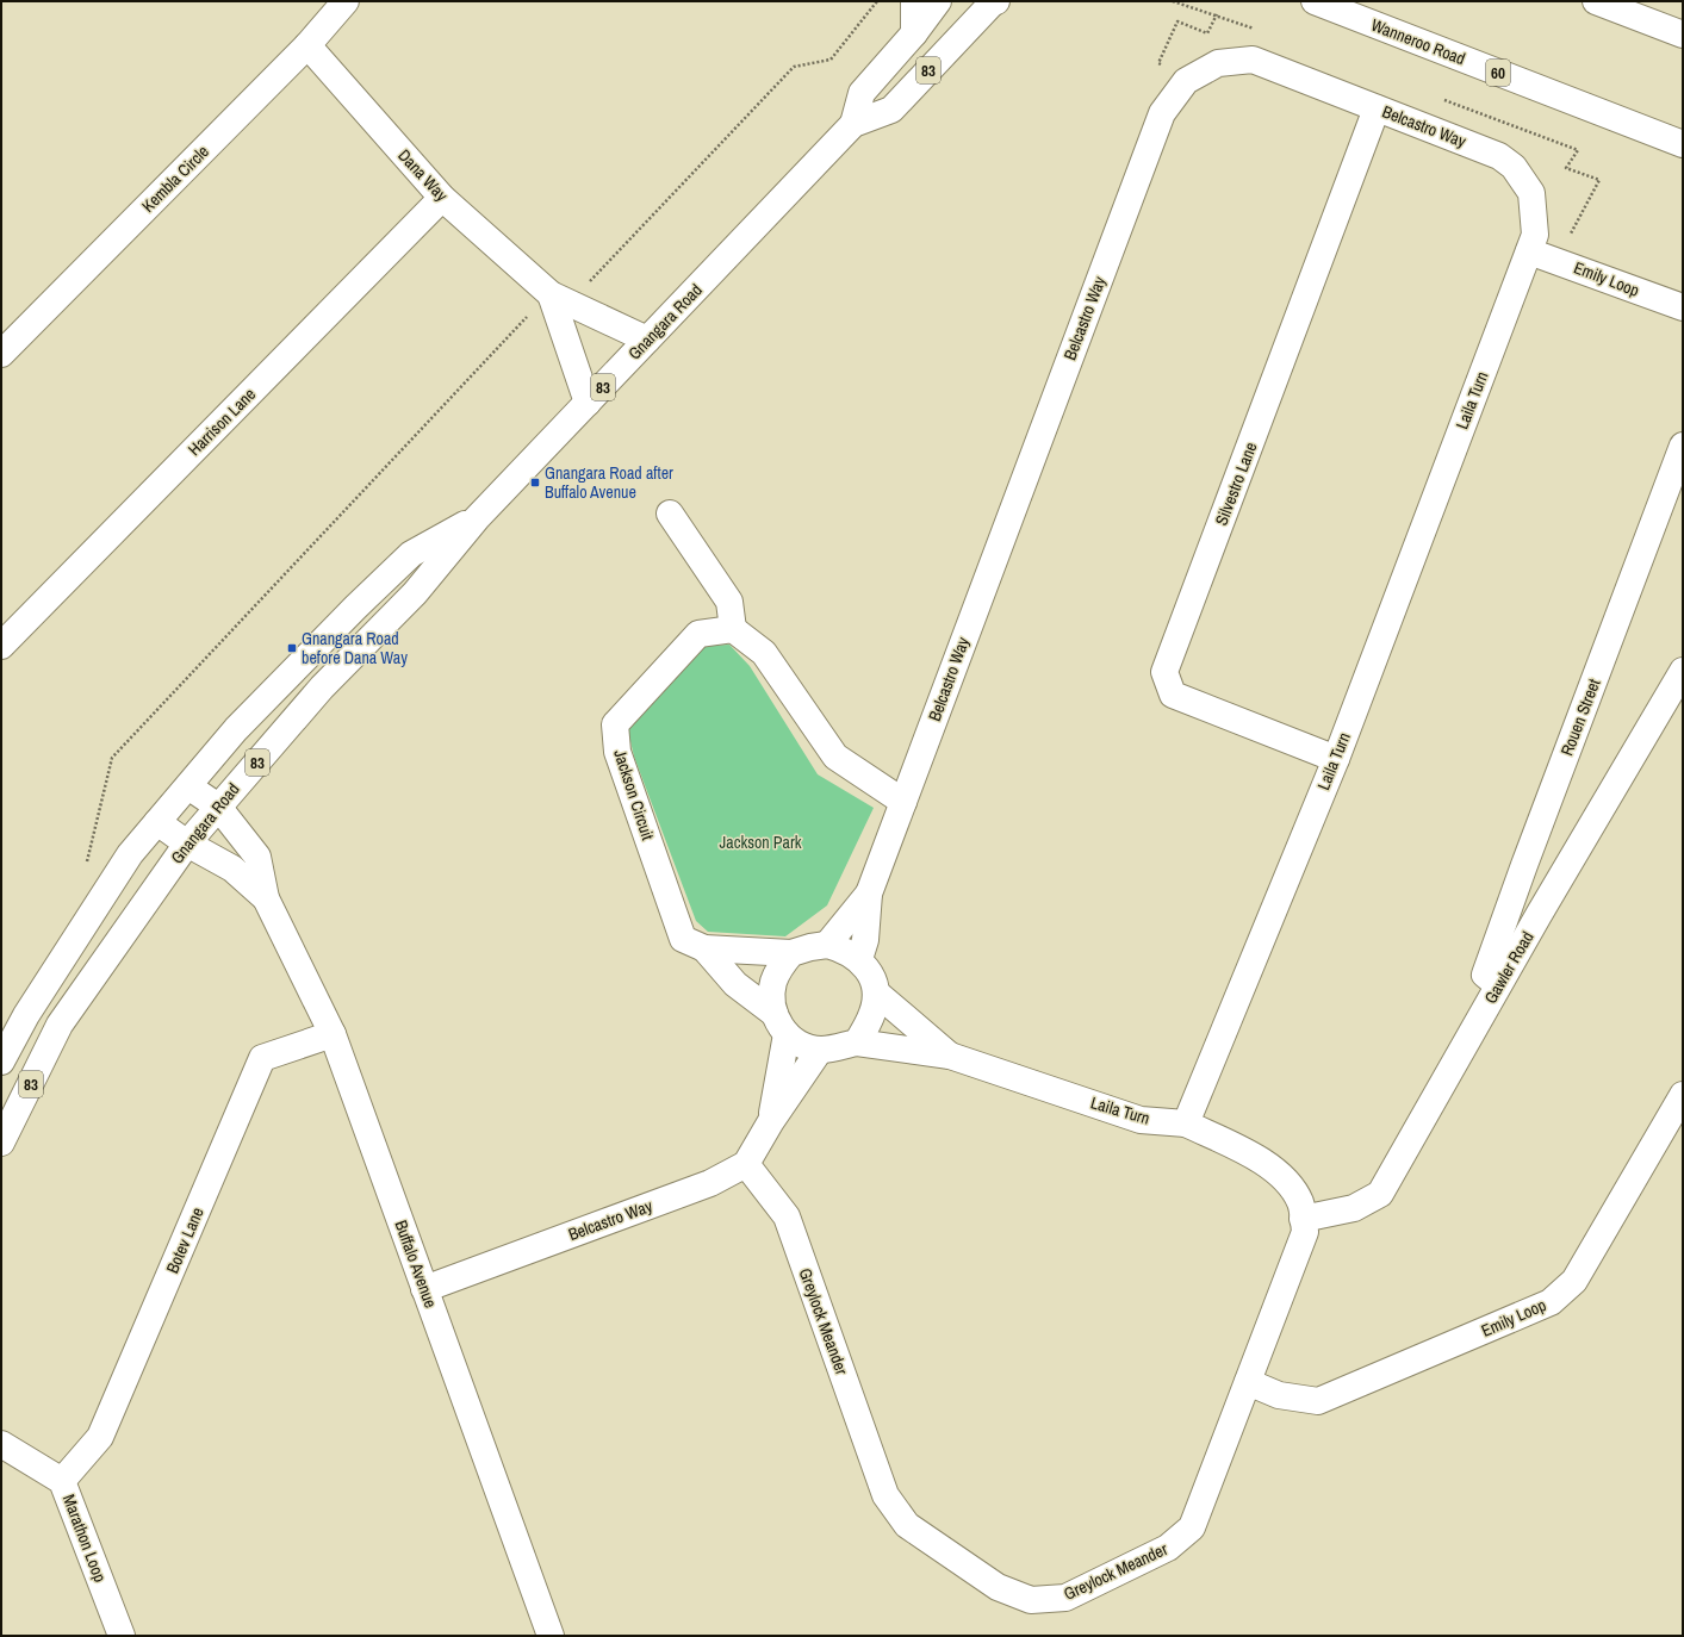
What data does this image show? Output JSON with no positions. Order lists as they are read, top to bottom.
{
  "streets": {
    "main road": [
      "Wanneroo Road",
      "83",
      "60",
      "Belcastro Way",
      "Dana Way",
      "Kembla Circle",
      "Emily Loop",
      "Gnangara Road",
      "Laila Turn",
      "Harrison Lane",
      "Silvestro Lane",
      "Rouen Street",
      "Jackson Circuit",
      "Gawler Road",
      "Botev Lane",
      "Buffalo Avenue",
      "Greylock Meander",
      "Marathon Loop"
    ]
  },
  "crossings": [
    ["Belcastro Way", "Laila Turn"],
    ["Belcastro Way", "Silvestro Lane"],
    ["Belcastro Way", "Jackson Circuit"],
    ["Belcastro Way", "Buffalo Avenue"],
    ["Belcastro Way", "Greylock Meander"],
    ["Dana Way", "Kembla Circle"],
    ["Dana Way", "Gnangara Road"],
    ["Dana Way", "Harrison Lane"],
    ["Emily Loop", "Laila Turn"],
    ["Emily Loop", "Greylock Meander"],
    ["Gnangara Road", "Buffalo Avenue"],
    ["Laila Turn", "Silvestro Lane"],
    ["Laila Turn", "Jackson Circuit"],
    ["Laila Turn", "Greylock Meander"],
    ["Rouen Street", "Gawler Road"],
    ["Gawler Road", "Greylock Meander"],
    ["Botev Lane", "Buffalo Avenue"],
    ["Botev Lane", "Marathon Loop"]
  ],
  "parks": ["Jackson Park"],
  "places": {
    "transit": ["Gnangara Road after Buffalo Avenue", "Gnangara Road before Dana Way"]
  }
}
